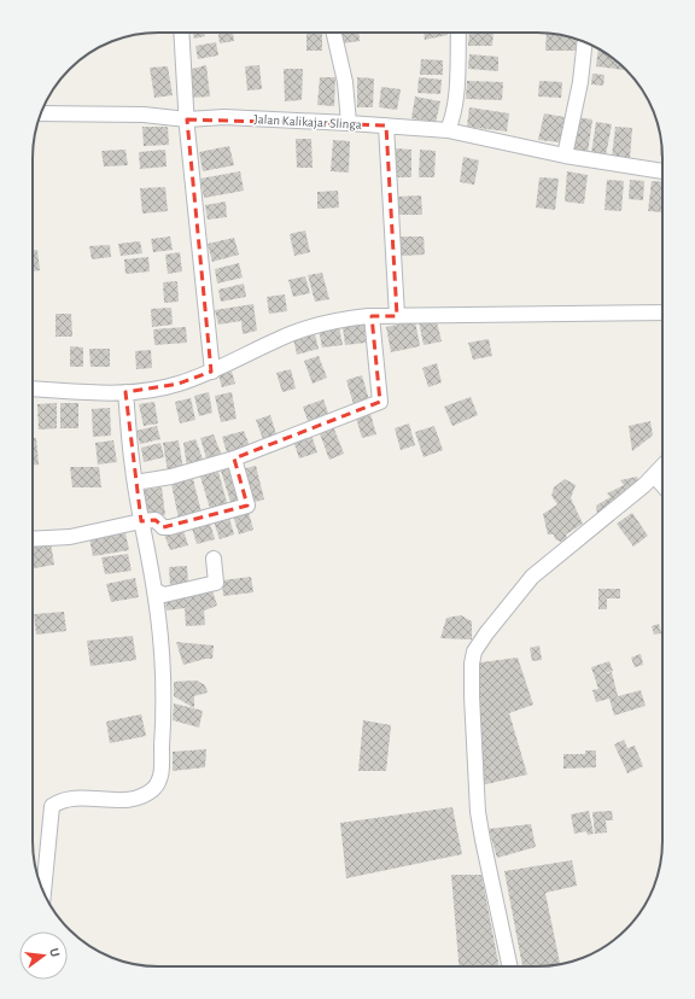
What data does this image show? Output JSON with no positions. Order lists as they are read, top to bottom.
{
  "streets": {
    "street": ["Jalan Kalikajar Slinga"]
  },
  "north": "right"
}
